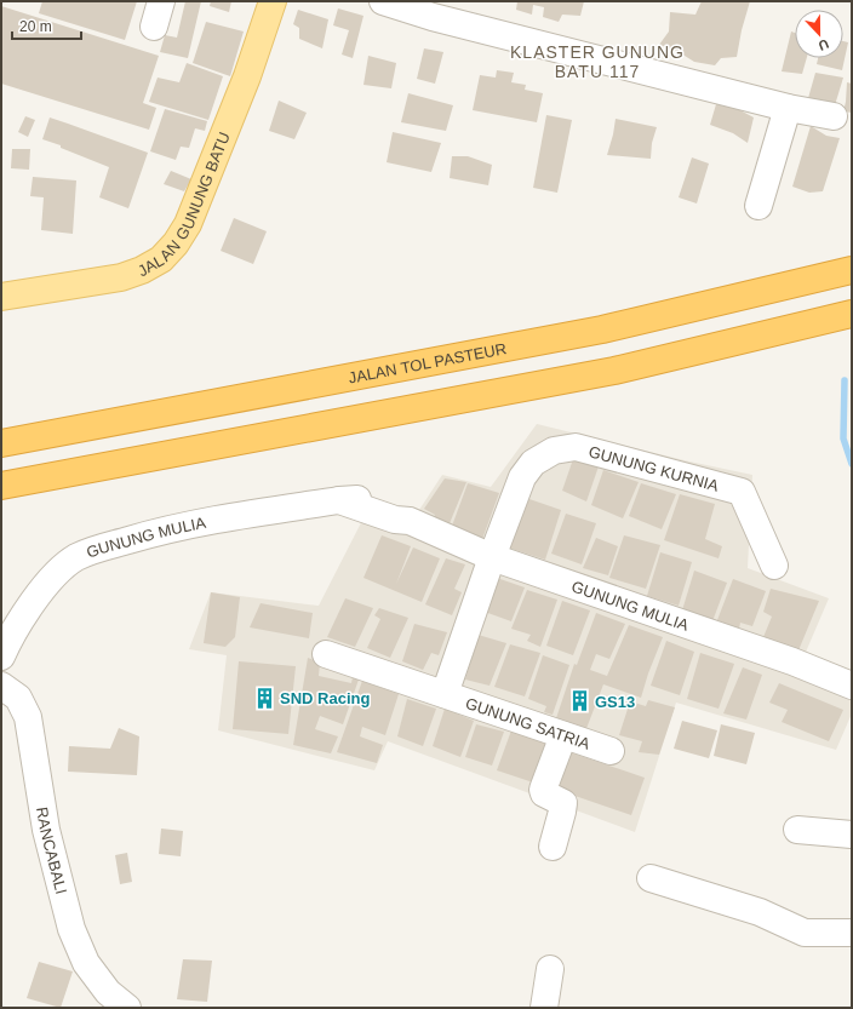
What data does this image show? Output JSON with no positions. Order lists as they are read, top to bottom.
{
  "streets": {
    "highway": ["JALAN TOL PASTEUR"],
    "main road": ["JALAN GUNUNG BATU"],
    "street": [
      "GUNUNG KURNIA",
      "GUNUNG MULIA",
      "GUNUNG SATRIA",
      "RANCABALI"
    ]
  },
  "crossings": [
    ["GUNUNG KURNIA", "GUNUNG MULIA"],
    ["GUNUNG KURNIA", "GUNUNG SATRIA"],
    ["GUNUNG MULIA", "GUNUNG SATRIA"]
  ],
  "districts": ["KLASTER GUNUNG BATU 117"],
  "places": {
    "building": ["SND Racing", "GS13"]
  },
  "scale_bar": "20 m",
  "north": "bottom"
}
